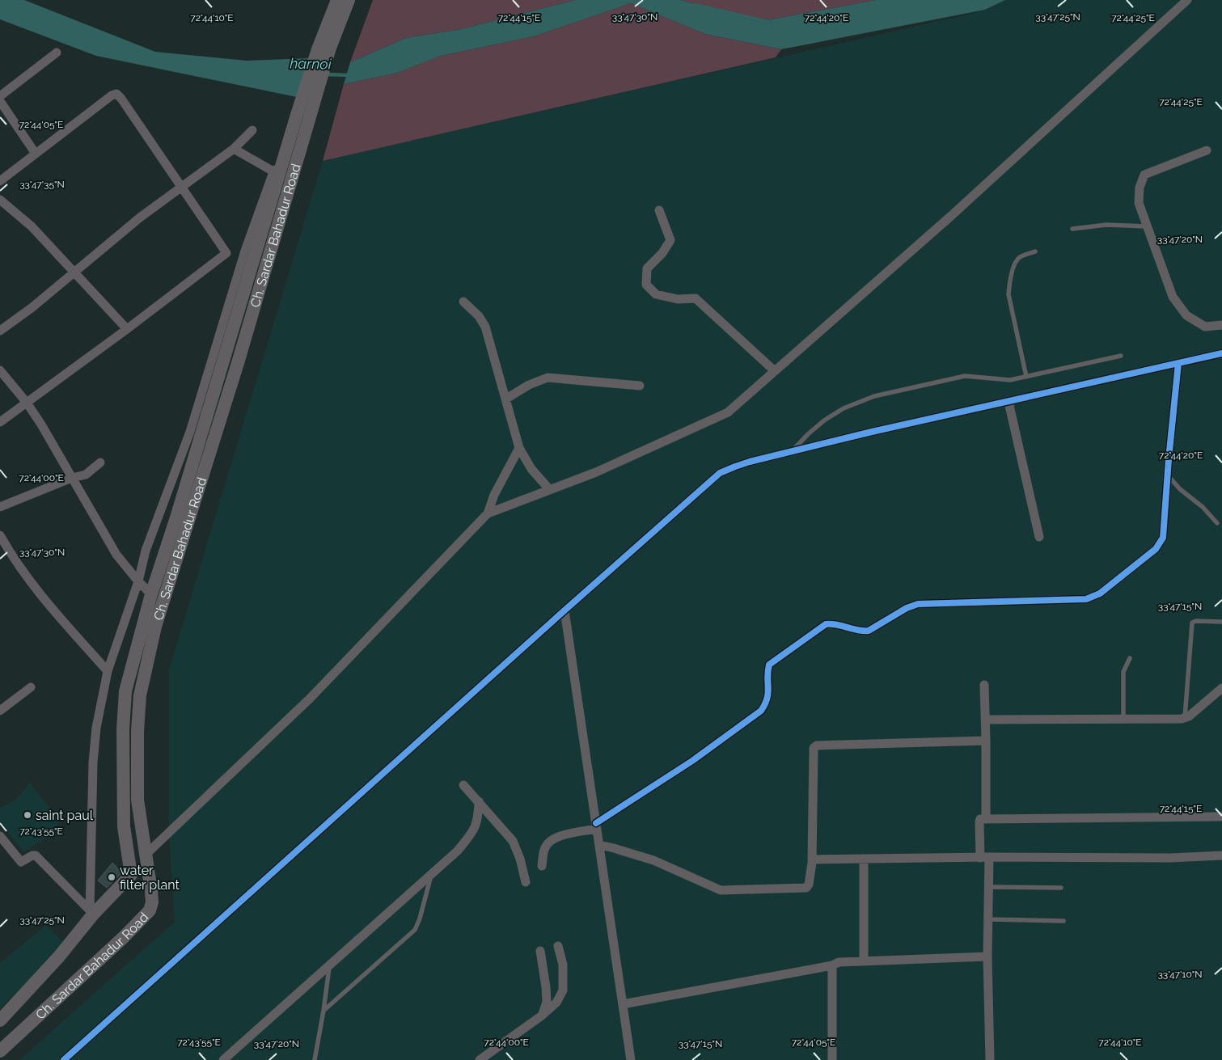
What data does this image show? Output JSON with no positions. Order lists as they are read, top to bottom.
{
  "streets": {
    "main road": ["Ch. Sardar Bahadur Road"]
  },
  "water": ["harnoi"],
  "places": ["saint paul", "water filter plant"],
  "coordinates": [
    "33°47'30\"N",
    "33°47'25\"N",
    "72°44'15\"E",
    "72°44'20\"E",
    "72°44'10\"E",
    "72°44'25\"E",
    "72°44'05\"E",
    "33°47'35\"N",
    "33°47'20\"N",
    "72°44'00\"E",
    "33°47'15\"N",
    "72°43'55\"E",
    "33°47'10\"N"
  ]
}
